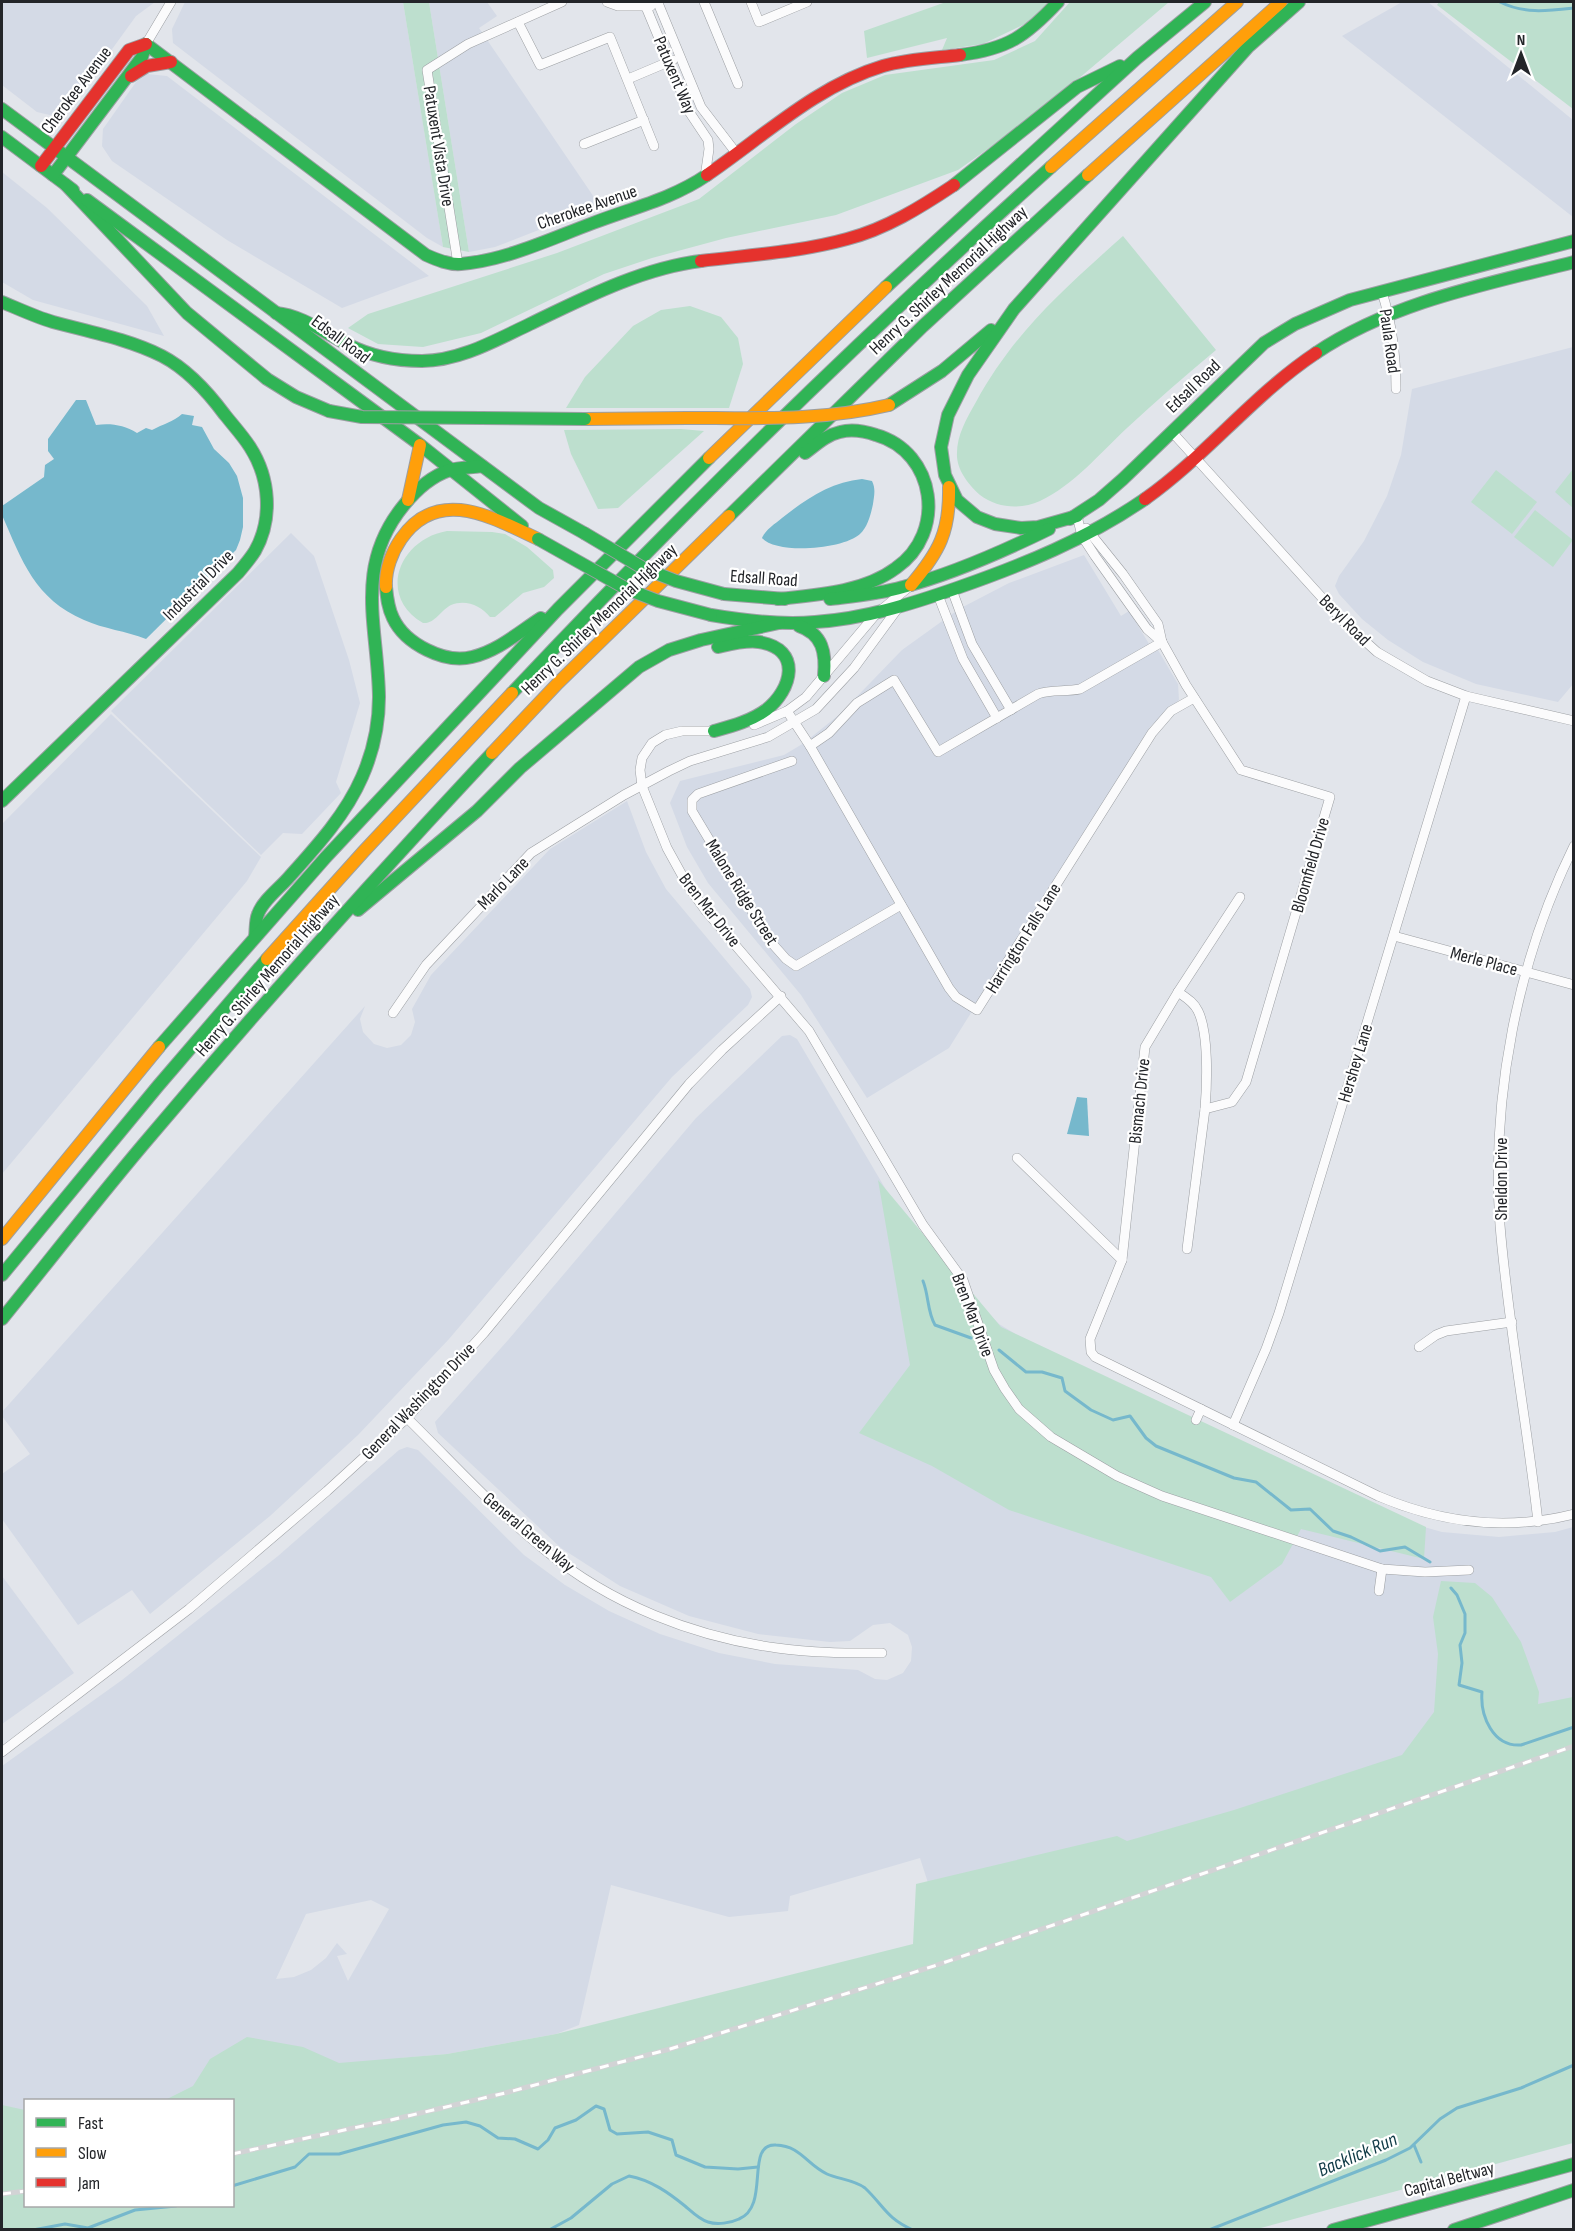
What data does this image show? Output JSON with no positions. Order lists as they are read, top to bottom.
{
  "streets": {
    "main road": [
      "Cherokee Avenue",
      "Henry G. Shirley Memorial Highway",
      "Edsall Road",
      "Industrial Drive",
      "Capital Beltway"
    ],
    "street": [
      "Patuxent Way",
      "Patuxent Vista Drive",
      "Paula Road",
      "Beryl Road",
      "Bloomfield Drive",
      "Marlo Lane",
      "Malone Ridge Street",
      "Bren Mar Drive",
      "Harrington Falls Lane",
      "Merle Place",
      "Hershey Lane",
      "Bismach Drive",
      "Sheldon Drive",
      "General Washington Drive",
      "General Green Way"
    ]
  },
  "crossings": [
    ["Patuxent Way", "Cherokee Avenue"],
    ["Cherokee Avenue", "Patuxent Vista Drive"],
    ["Cherokee Avenue", "Edsall Road"],
    ["Edsall Road", "Paula Road"],
    ["Edsall Road", "Beryl Road"],
    ["Edsall Road", "Bloomfield Drive"],
    ["Edsall Road", "Bren Mar Drive"],
    ["Beryl Road", "Hershey Lane"],
    ["Bloomfield Drive", "Harrington Falls Lane"],
    ["Marlo Lane", "Bren Mar Drive"],
    ["Malone Ridge Street", "Harrington Falls Lane"],
    ["Bren Mar Drive", "Harrington Falls Lane"],
    ["Bren Mar Drive", "General Washington Drive"],
    ["Merle Place", "Hershey Lane"],
    ["Merle Place", "Sheldon Drive"],
    ["General Washington Drive", "General Green Way"]
  ],
  "water": ["Backlick Run"],
  "legend": ["Fast", "Slow", "Jam"],
  "north": "top"
}
